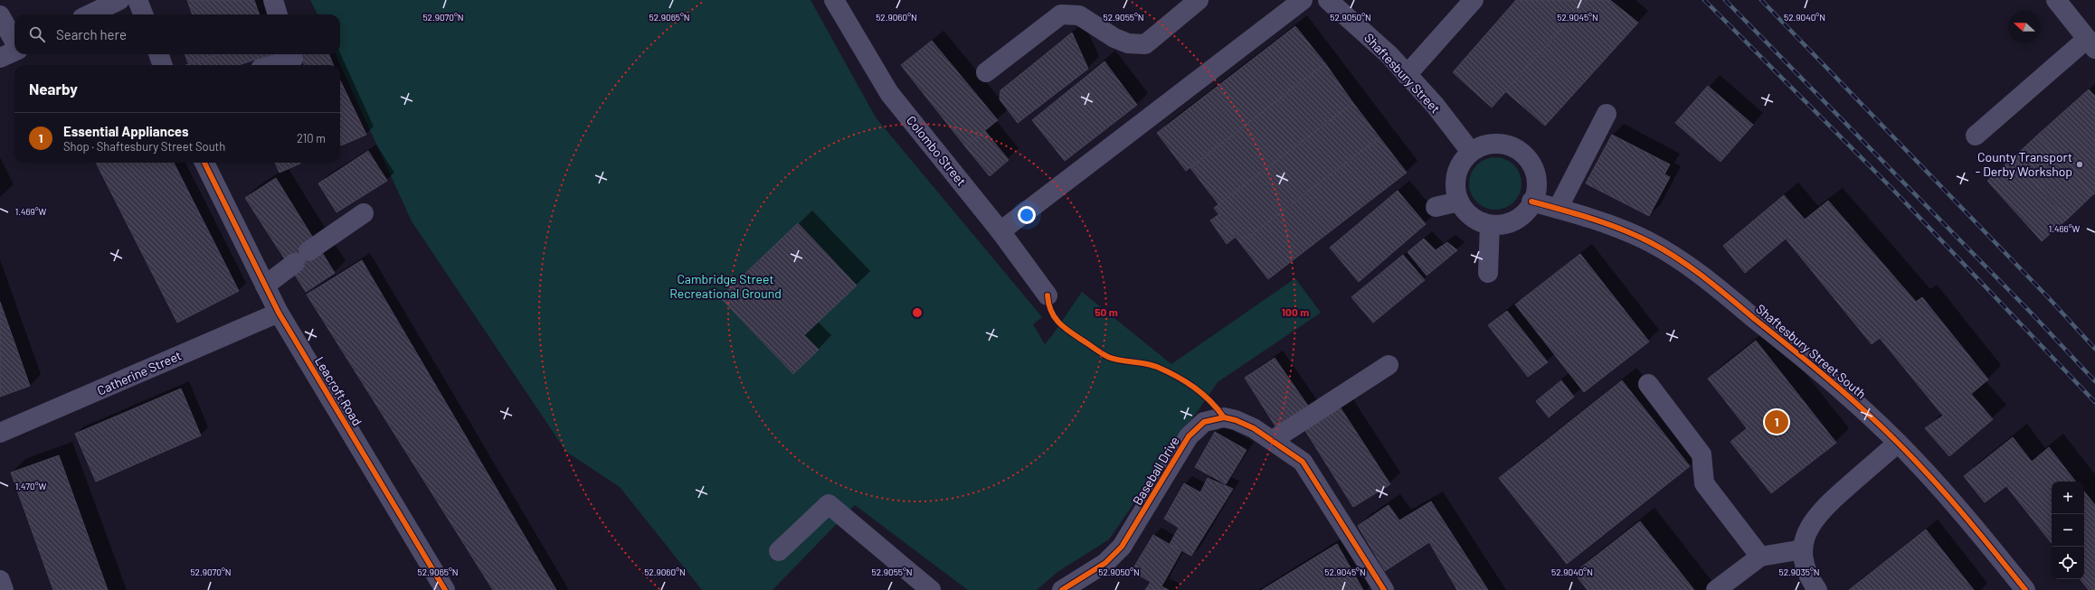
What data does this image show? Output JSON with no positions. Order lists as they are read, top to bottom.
{
  "streets": {
    "street": [
      "Shaftesbury Street",
      "Colombo Street",
      "Shaftesbury Street South",
      "Catherine Street",
      "Leacroft Road",
      "Baseball Drive"
    ]
  },
  "crossings": [
    ["Shaftesbury Street", "Shaftesbury Street South"],
    ["Catherine Street", "Leacroft Road"]
  ],
  "parks": ["Cambridge Street Recreational Ground"],
  "places": ["County Transport - Derby Workshop"],
  "north": "left",
  "page": {
    "search": "Search here",
    "heading": "Nearby",
    "list": [
      {
        "mark": "1",
        "name": "Essential Appliances",
        "note": "Shop · Shaftesbury Street South",
        "value": "210 m"
      }
    ],
    "pins": "1",
    "map_buttons": ["+", "−"]
  },
  "coordinates": [
    "52.9070°N",
    "52.9065°N",
    "52.9060°N",
    "52.9055°N",
    "52.9050°N",
    "52.9045°N",
    "52.9040°N",
    "1.469°W",
    "1.466°W",
    "1.470°W",
    "52.9035°N"
  ],
  "rings": ["50 m", "100 m"]
}
